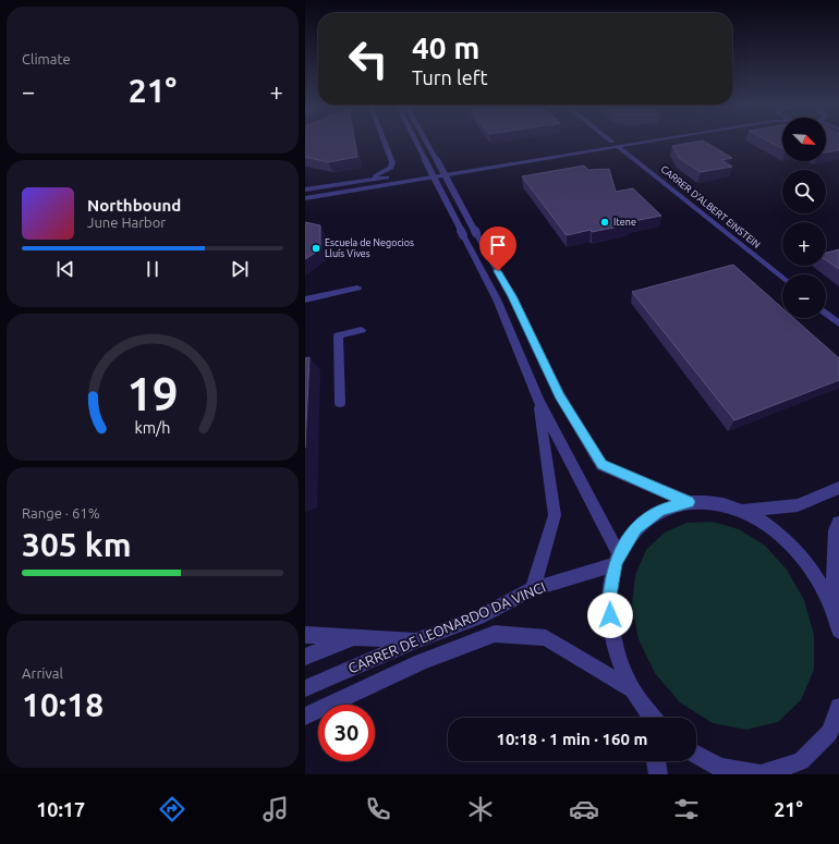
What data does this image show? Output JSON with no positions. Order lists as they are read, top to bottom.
{
  "streets": {
    "street": ["CARRER D'ALBERT EINSTEIN", "CARRER DE LEONARDO DA VINCI"]
  },
  "places": ["Itene", "Escuela de Negocios Lluís Vives"],
  "north": "bottom right",
  "page": {
    "tile": [
      "Climate",
      ["Range · 61%", "305 km"],
      ["Arrival", "10:18"]
    ],
    "turn": ["40 m", "Turn left"],
    "heat": ["−", "21°", "+"],
    "map_buttons": ["+", "−"],
    "song": ["Northbound", "June Harbor"],
    "limit": "30",
    "trip": "10:18 · 1 min · 160 m",
    "tabs": ["10:17", "21°"],
    "gauge": ["19", "km/h"]
  }
}
